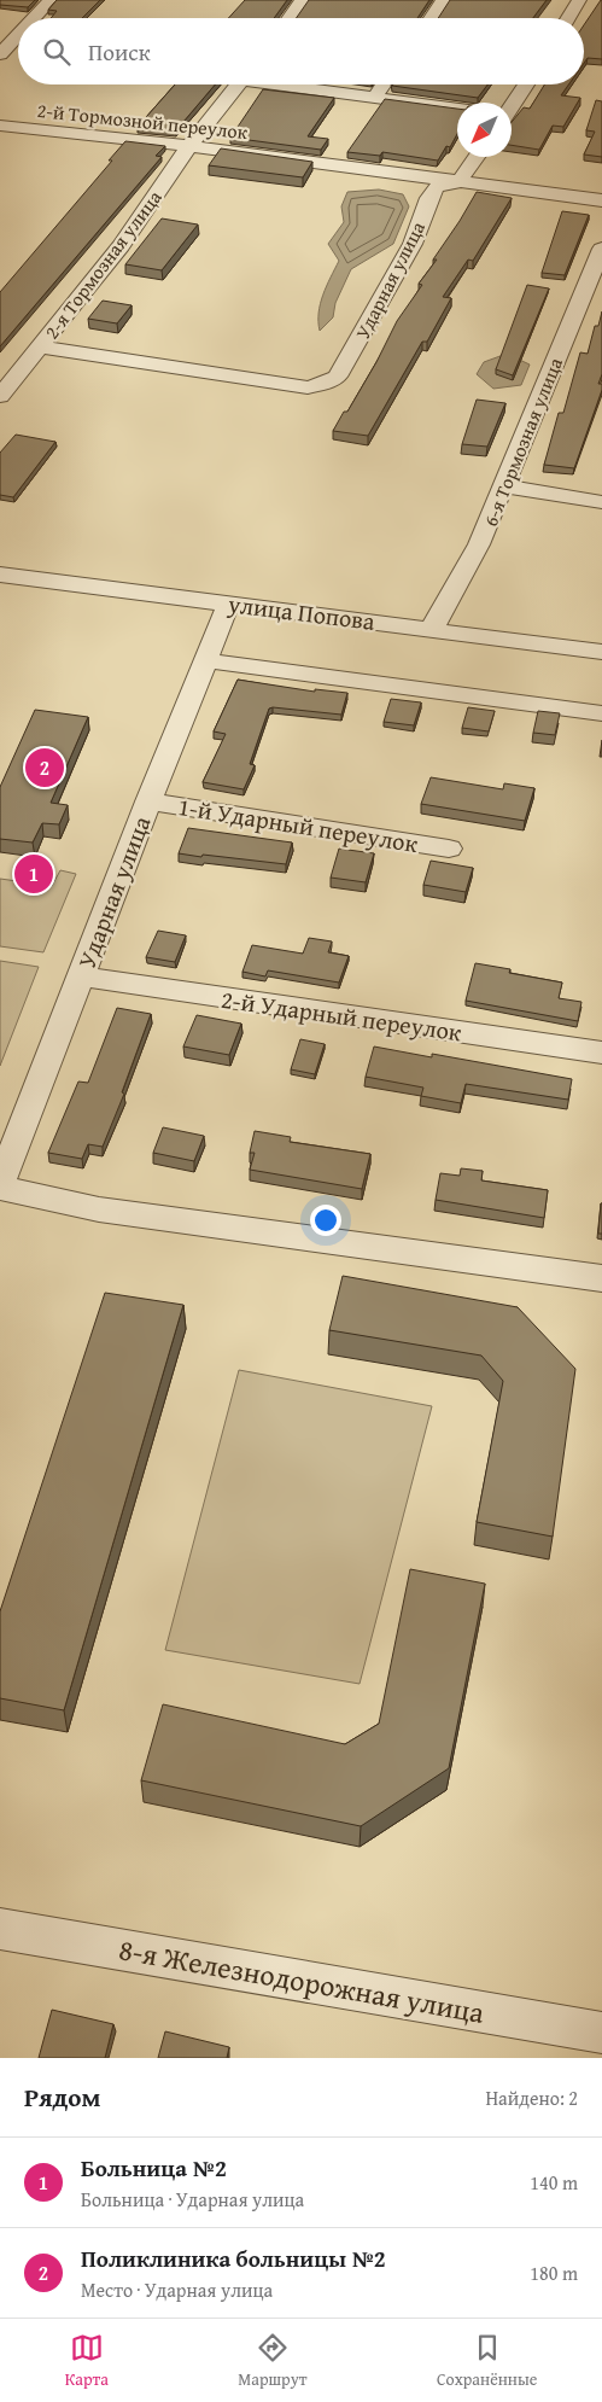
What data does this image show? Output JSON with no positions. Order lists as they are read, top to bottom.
{
  "streets": {
    "street": [
      "2-й Тормозной переулок",
      "2-я Тормозная улица",
      "Ударная улица",
      "6-я Тормозная улица",
      "улица Попова",
      "1-й Ударный переулок",
      "2-й Ударный переулок",
      "8-я Железнодорожная улица"
    ]
  },
  "crossings": [
    ["2-й Тормозной переулок", "2-я Тормозная улица"],
    ["2-й Тормозной переулок", "Ударная улица"],
    ["2-я Тормозная улица", "Ударная улица"],
    ["Ударная улица", "улица Попова"],
    ["Ударная улица", "1-й Ударный переулок"],
    ["Ударная улица", "2-й Ударный переулок"],
    ["6-я Тормозная улица", "улица Попова"]
  ],
  "north": "bottom left",
  "page": {
    "search": "Поиск",
    "pins": ["2", "1"],
    "heading": ["Рядом", "Найдено: 2"],
    "list": [
      {
        "mark": "1",
        "name": "Больница №2",
        "note": "Больница · Ударная улица",
        "value": "140 m"
      },
      {
        "mark": "2",
        "name": "Поликлиника больницы №2",
        "note": "Место · Ударная улица",
        "value": "180 m"
      }
    ],
    "nav": ["Карта", "Маршрут", "Сохранённые"]
  }
}
